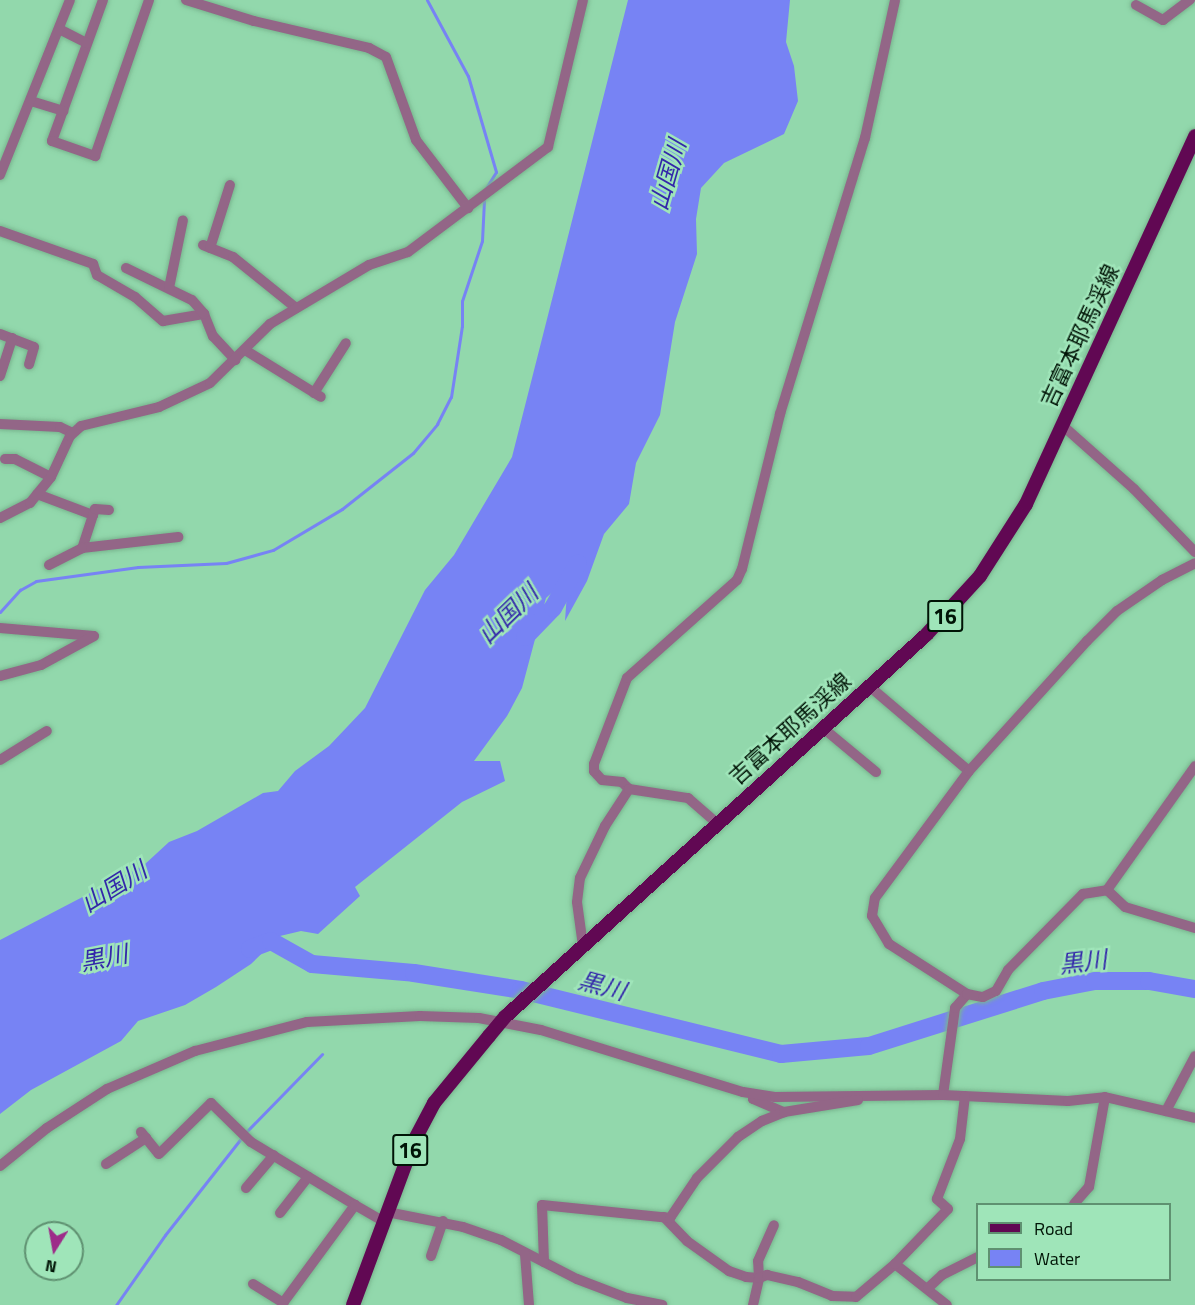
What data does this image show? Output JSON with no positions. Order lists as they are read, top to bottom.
{
  "streets": {
    "main road": ["吉富本耶馬渓線", "16"]
  },
  "water": ["山国川", "黒川"],
  "legend": ["Road", "Water"],
  "north": "bottom"
}
